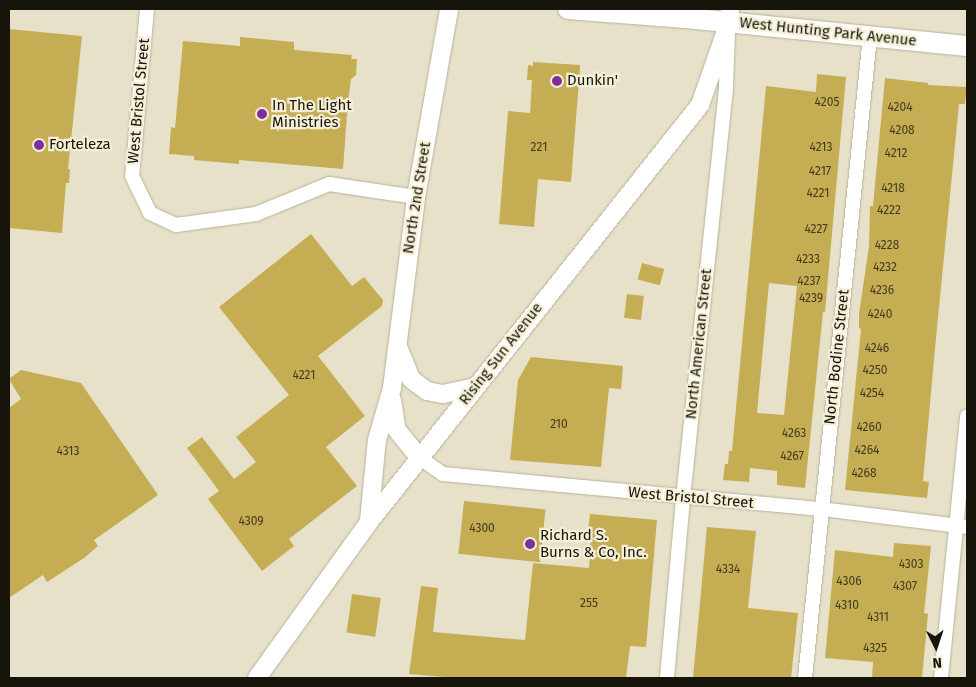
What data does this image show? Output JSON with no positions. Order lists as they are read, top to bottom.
{
  "streets": {
    "main road": ["West Hunting Park Avenue"],
    "street": [
      "West Bristol Street",
      "North 2nd Street",
      "North American Street",
      "Rising Sun Avenue",
      "North Bodine Street"
    ]
  },
  "crossings": [
    ["West Hunting Park Avenue", "North American Street"],
    ["West Hunting Park Avenue", "Rising Sun Avenue"],
    ["West Hunting Park Avenue", "North Bodine Street"],
    ["West Bristol Street", "North 2nd Street"],
    ["West Bristol Street", "North American Street"],
    ["West Bristol Street", "Rising Sun Avenue"],
    ["West Bristol Street", "North Bodine Street"],
    ["North 2nd Street", "Rising Sun Avenue"],
    ["North American Street", "Rising Sun Avenue"]
  ],
  "places": [
    "Dunkin'",
    "In The Light Ministries",
    "Forteleza",
    "Richard S. Burns & Co, Inc."
  ],
  "house_numbers": [
    "4205",
    "4204",
    "4208",
    "221",
    "4213",
    "4212",
    "4217",
    "4218",
    "4221",
    "4222",
    "4227",
    "4228",
    "4233",
    "4232",
    "4237",
    "4236",
    "4239",
    "4240",
    "4246",
    "4250",
    "4221",
    "4254",
    "210",
    "4260",
    "4263",
    "4264",
    "4313",
    "4267",
    "4268",
    "4309",
    "4300",
    "4303",
    "4334",
    "4306",
    "4307",
    "255",
    "4310",
    "4311",
    "4325"
  ],
  "north": "bottom"
}
